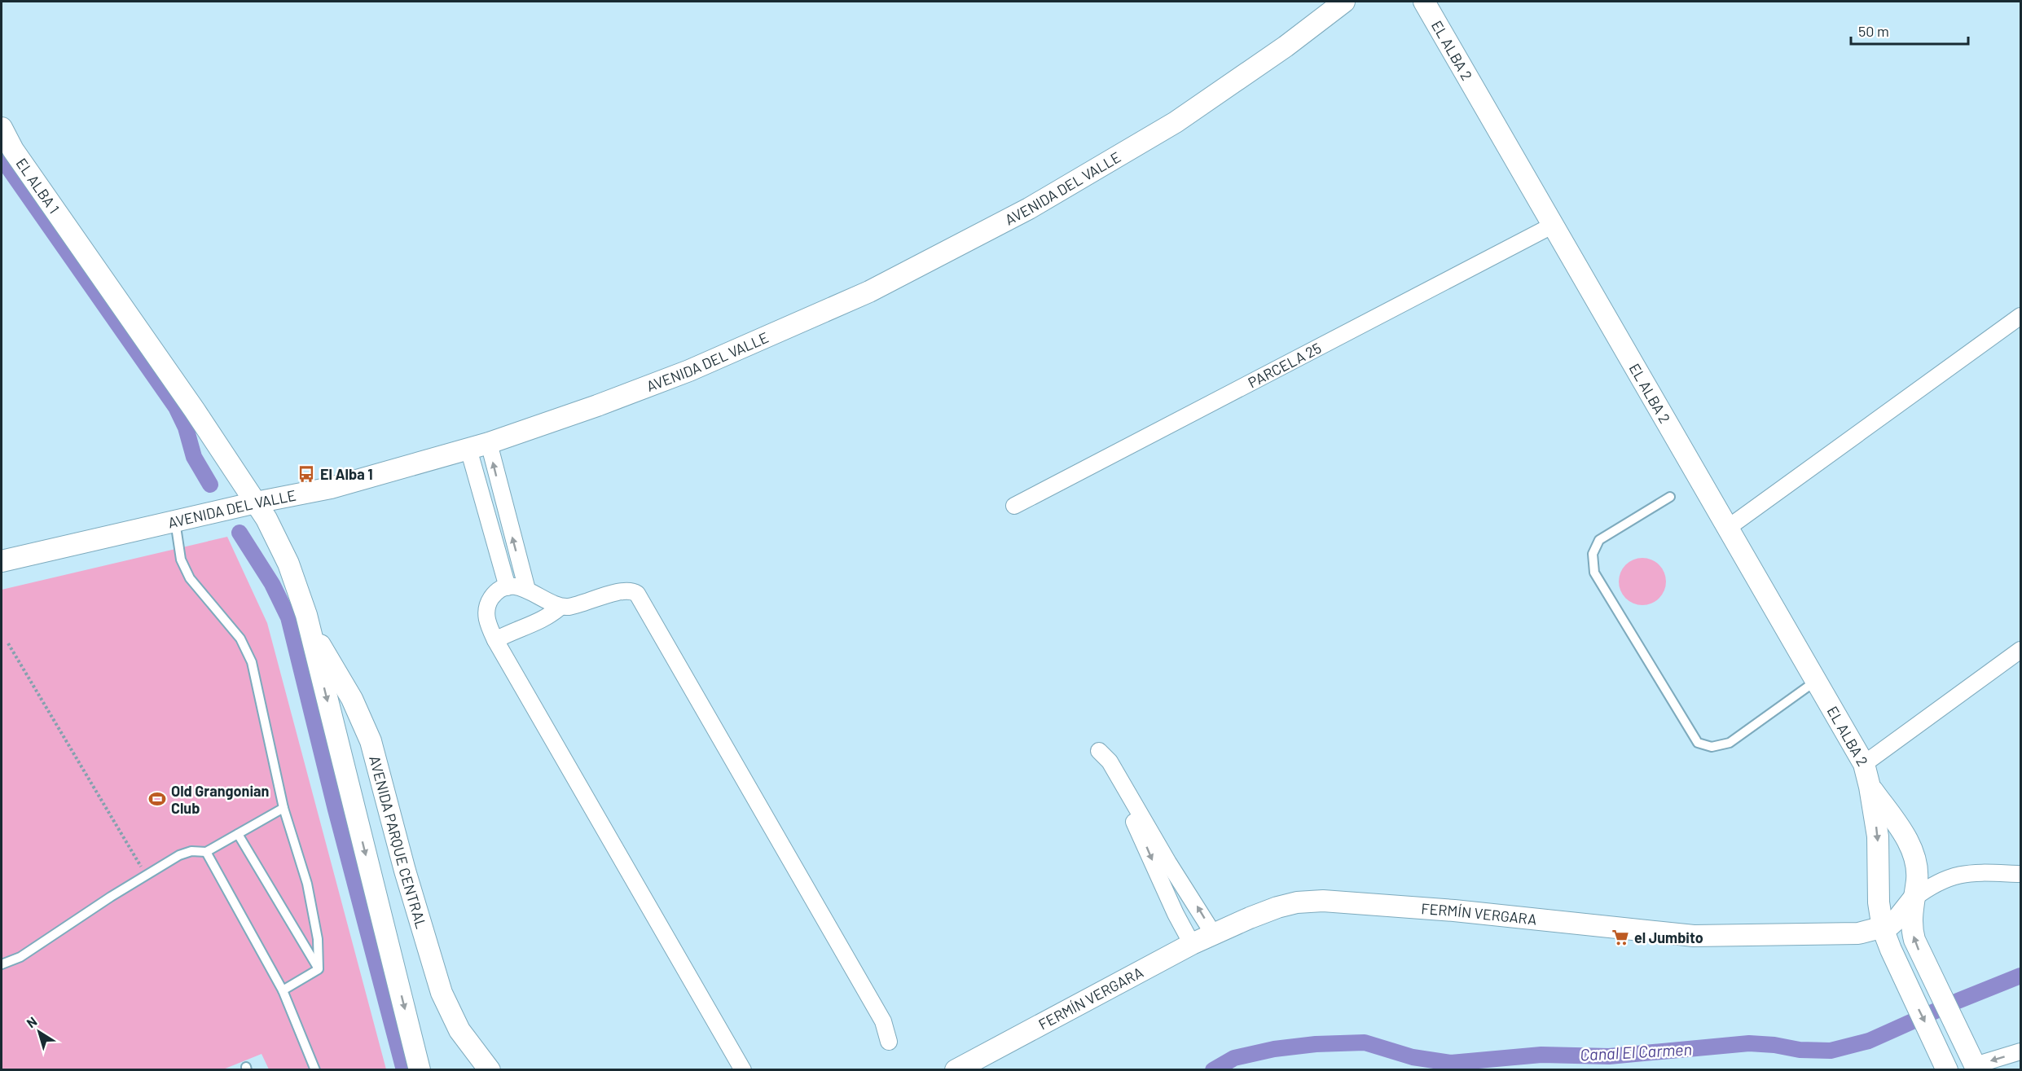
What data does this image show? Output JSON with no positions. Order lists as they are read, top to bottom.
{
  "streets": {
    "street": [
      "EL ALBA 2",
      "EL ALBA 1",
      "AVENIDA DEL VALLE",
      "PARCELA 25",
      "AVENIDA PARQUE CENTRAL",
      "FERMÍN VERGARA"
    ]
  },
  "crossings": [
    ["EL ALBA 2", "PARCELA 25"],
    ["EL ALBA 2", "FERMÍN VERGARA"],
    ["EL ALBA 1", "AVENIDA DEL VALLE"],
    ["EL ALBA 1", "AVENIDA PARQUE CENTRAL"]
  ],
  "water": ["Canal El Carmen"],
  "places": {
    "bus stop": ["El Alba 1"],
    "sports": ["Old Grangonian Club"],
    "supermarket": ["el Jumbito"]
  },
  "scale_bar": "50 m",
  "north": "top left"
}
